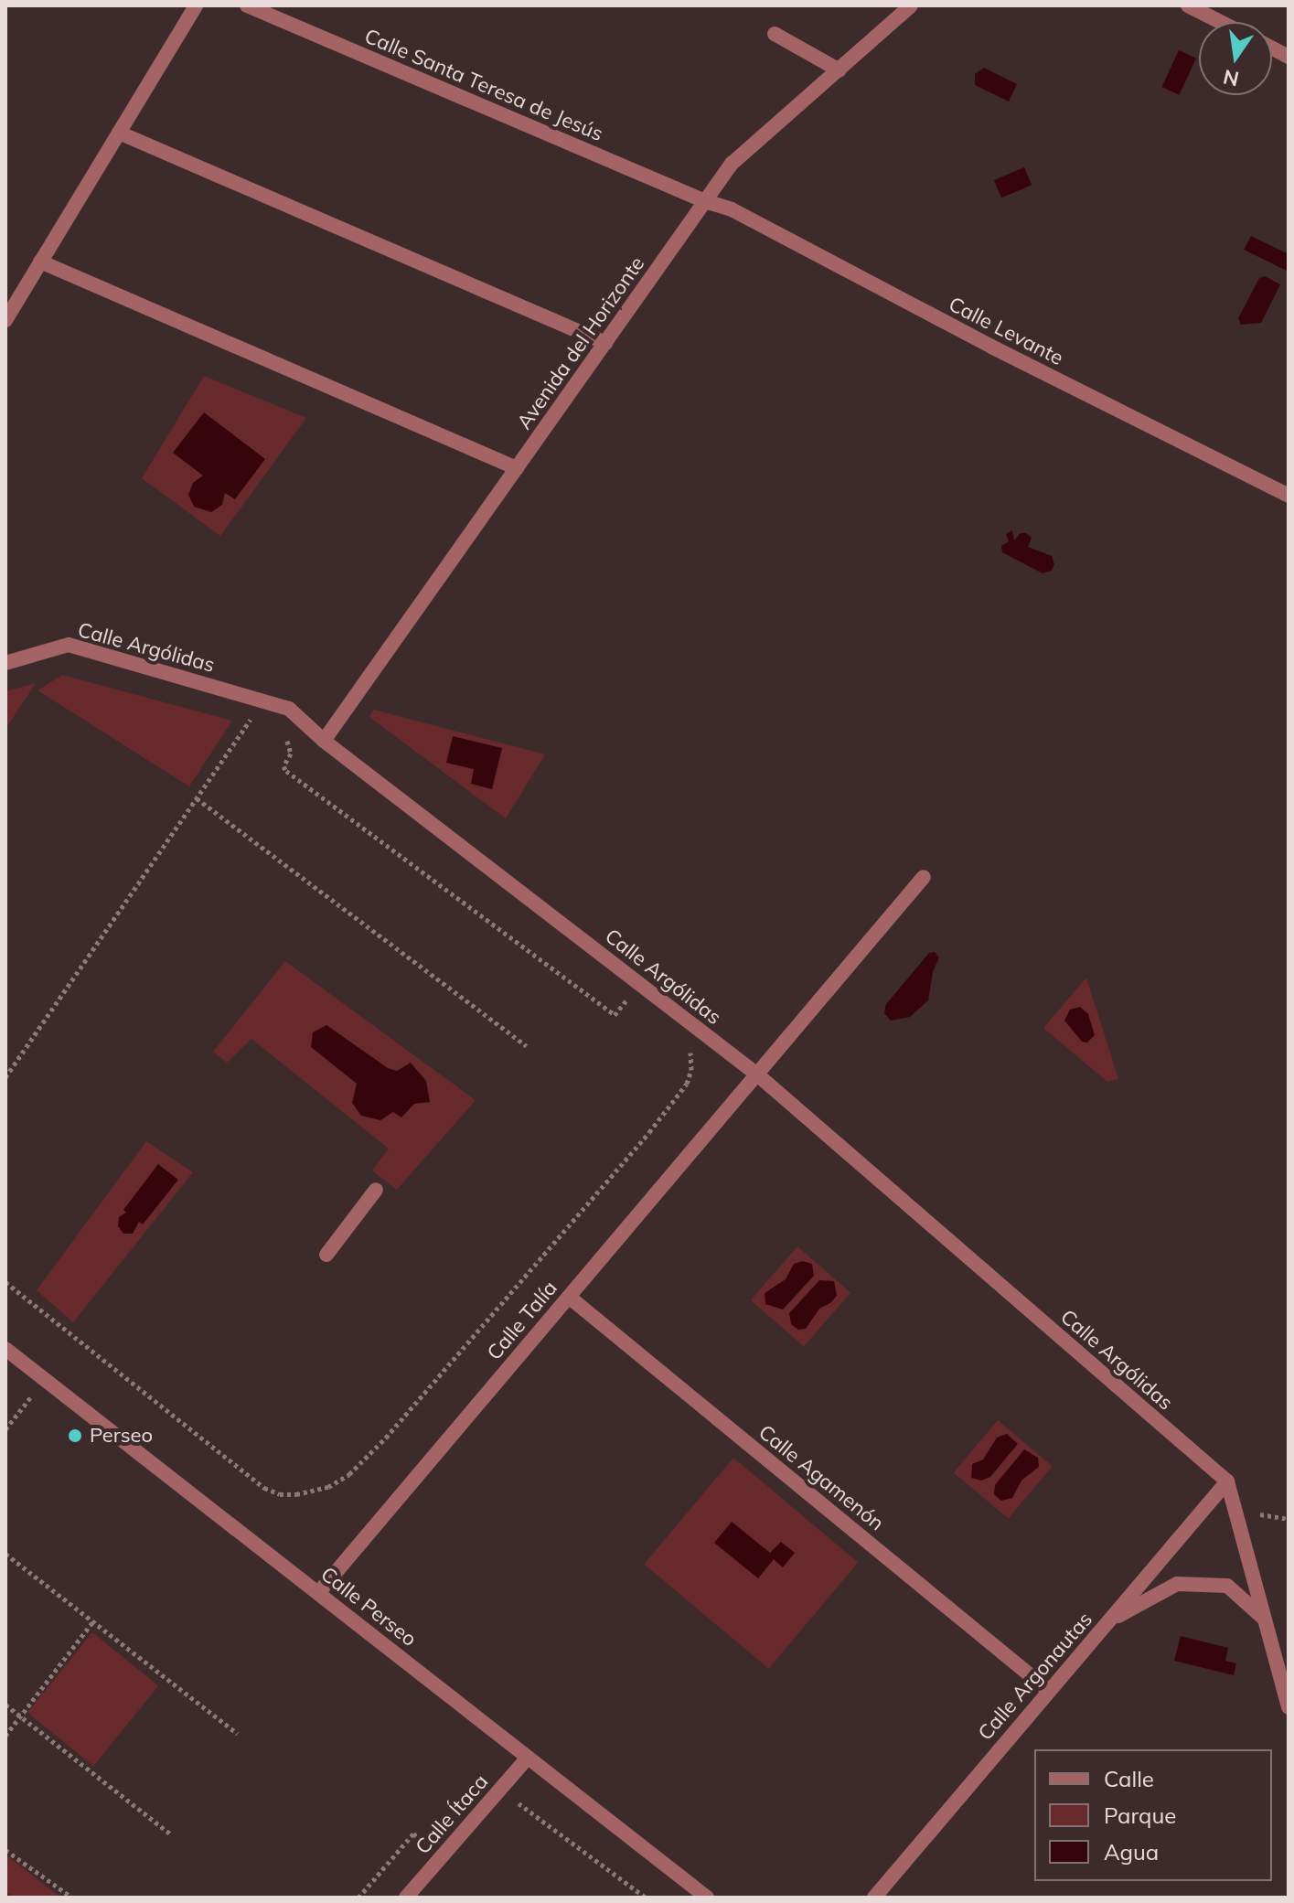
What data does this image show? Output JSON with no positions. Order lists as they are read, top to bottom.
{
  "streets": {
    "street": [
      "Calle Santa Teresa de Jesús",
      "Calle Levante",
      "Avenida del Horizonte",
      "Calle Argólidas",
      "Calle Talía",
      "Calle Agamenón",
      "Calle Perseo",
      "Calle Argonautas",
      "Calle Ítaca"
    ]
  },
  "crossings": [
    ["Calle Santa Teresa de Jesús", "Calle Levante"],
    ["Calle Santa Teresa de Jesús", "Avenida del Horizonte"],
    ["Calle Levante", "Avenida del Horizonte"],
    ["Avenida del Horizonte", "Calle Argólidas"],
    ["Calle Argólidas", "Calle Talía"],
    ["Calle Argólidas", "Calle Argonautas"],
    ["Calle Talía", "Calle Agamenón"],
    ["Calle Talía", "Calle Perseo"],
    ["Calle Agamenón", "Calle Argonautas"],
    ["Calle Perseo", "Calle Ítaca"]
  ],
  "places": ["Perseo"],
  "legend": ["Calle", "Parque", "Agua"],
  "north": "bottom"
}
